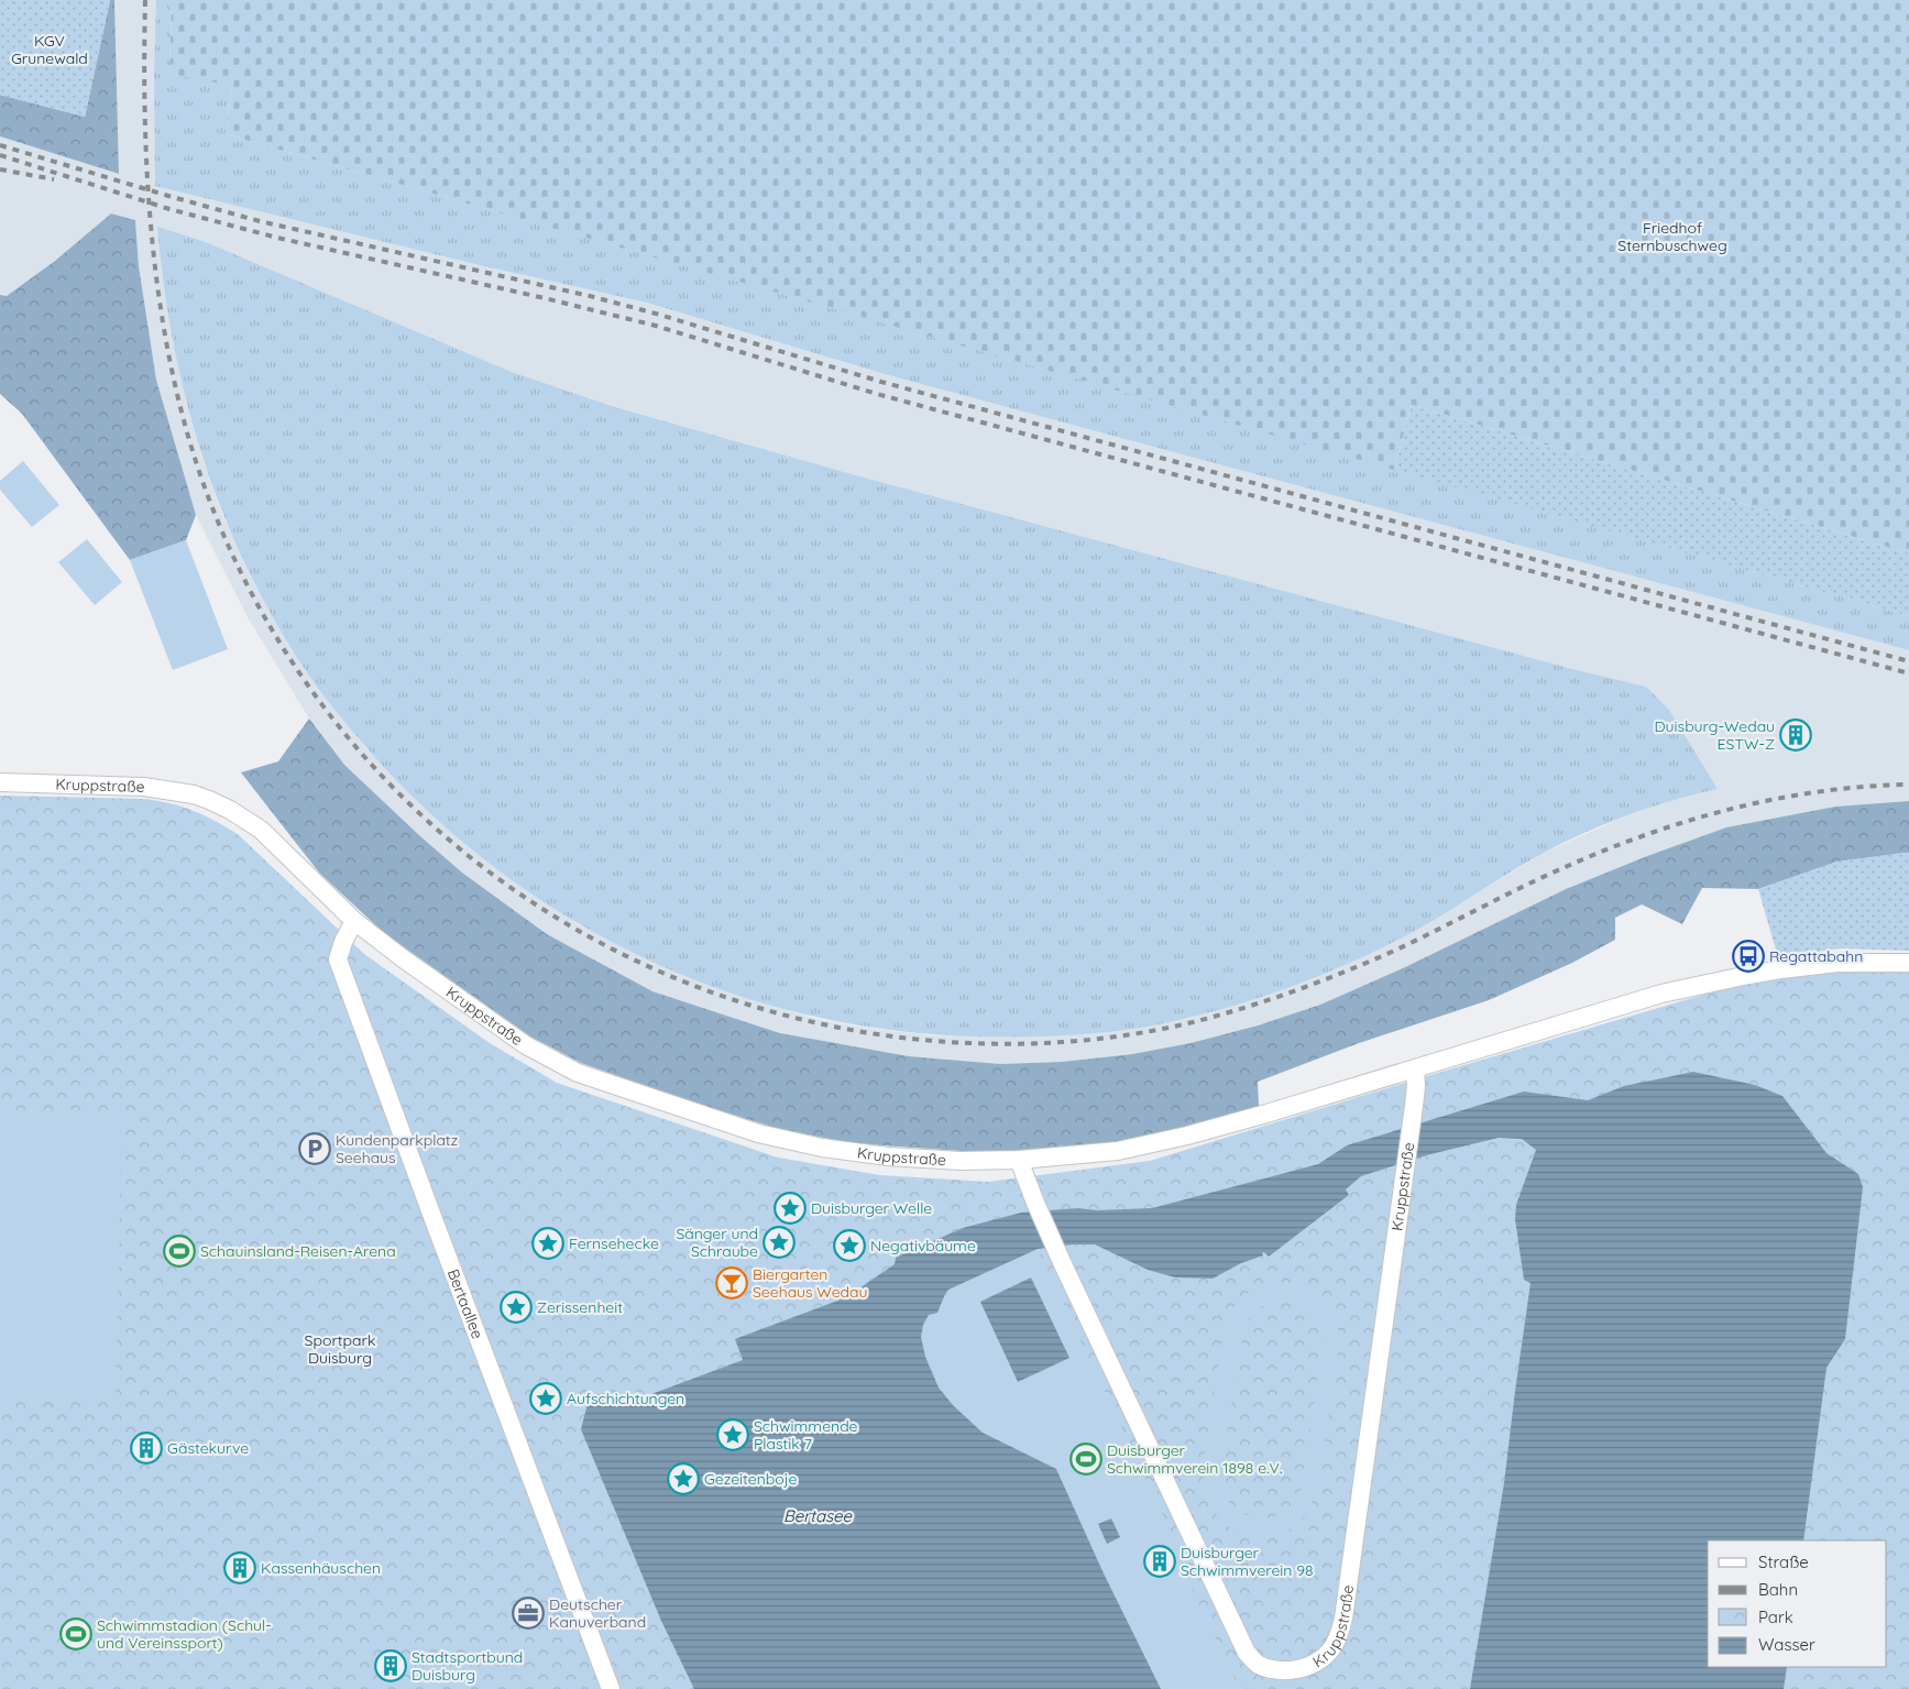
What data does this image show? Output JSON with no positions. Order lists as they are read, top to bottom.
{
  "streets": {
    "street": ["Kruppstraße", "Bertaallee"]
  },
  "crossings": [
    ["Kruppstraße", "Bertaallee"]
  ],
  "water": ["Bertasee"],
  "parks": ["KGV Grunewald", "Friedhof Sternbuschweg", "Sportpark Duisburg"],
  "places": {
    "building": [
      "Duisburg-Wedau ESTW-Z",
      "Gästekurve",
      "Duisburger Schwimmverein 98",
      "Kassenhäuschen",
      "Stadtsportbund Duisburg"
    ],
    "bus stop": ["Regattabahn"],
    "parking": ["Kundenparkplatz Seehaus"],
    "place": [
      "Duisburger Welle",
      "Sänger und Schraube",
      "Fernsehecke",
      "Negativbäume",
      "Zerissenheit",
      "Aufschichtungen",
      "Schwimmende Plastik 7",
      "Gezeitenboje"
    ],
    "sports": ["Schauinsland-Reisen-Arena", "Duisburger Schwimmverein 1898 e.V.", "Schwimmstadion (Schul- und Vereinssport)"],
    "bar": ["Biergarten Seehaus Wedau"],
    "office": ["Deutscher Kanuverband"]
  },
  "legend": [
    "Straße",
    "Bahn",
    "Park",
    "Wasser"
  ]
}
